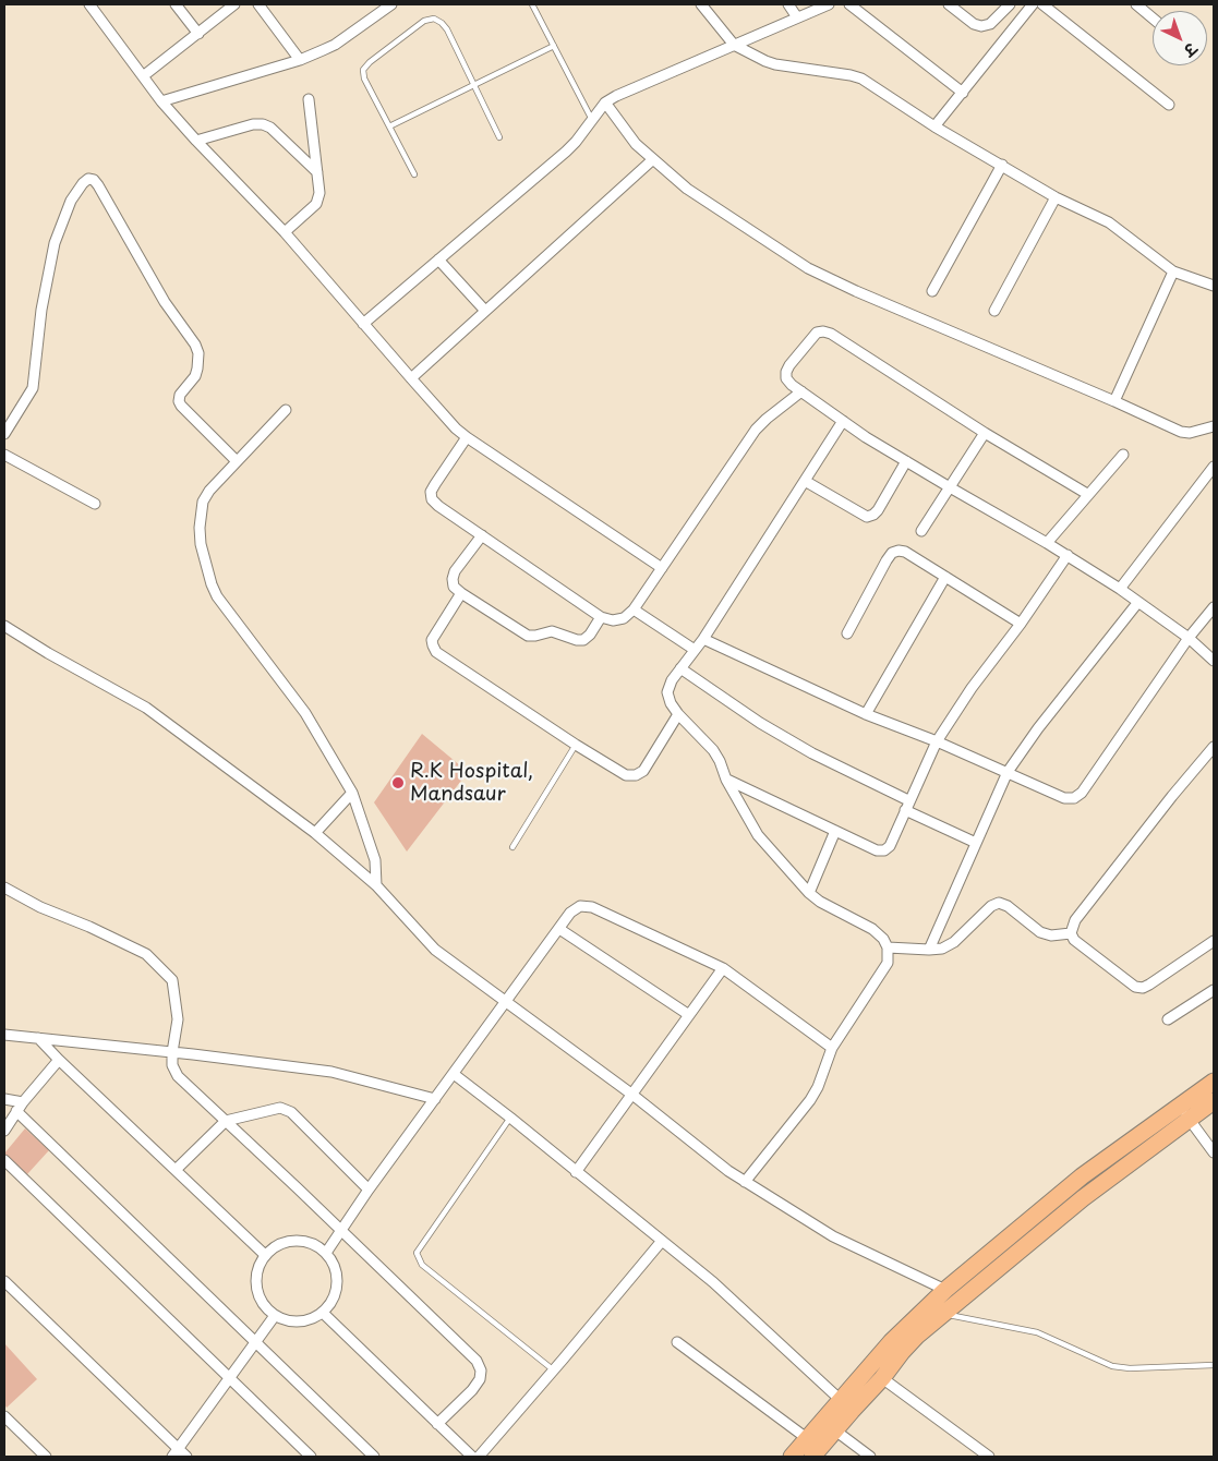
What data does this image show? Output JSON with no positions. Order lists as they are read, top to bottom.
{
  "places": ["R.K Hospital, Mandsaur"],
  "north": "bottom right"
}
